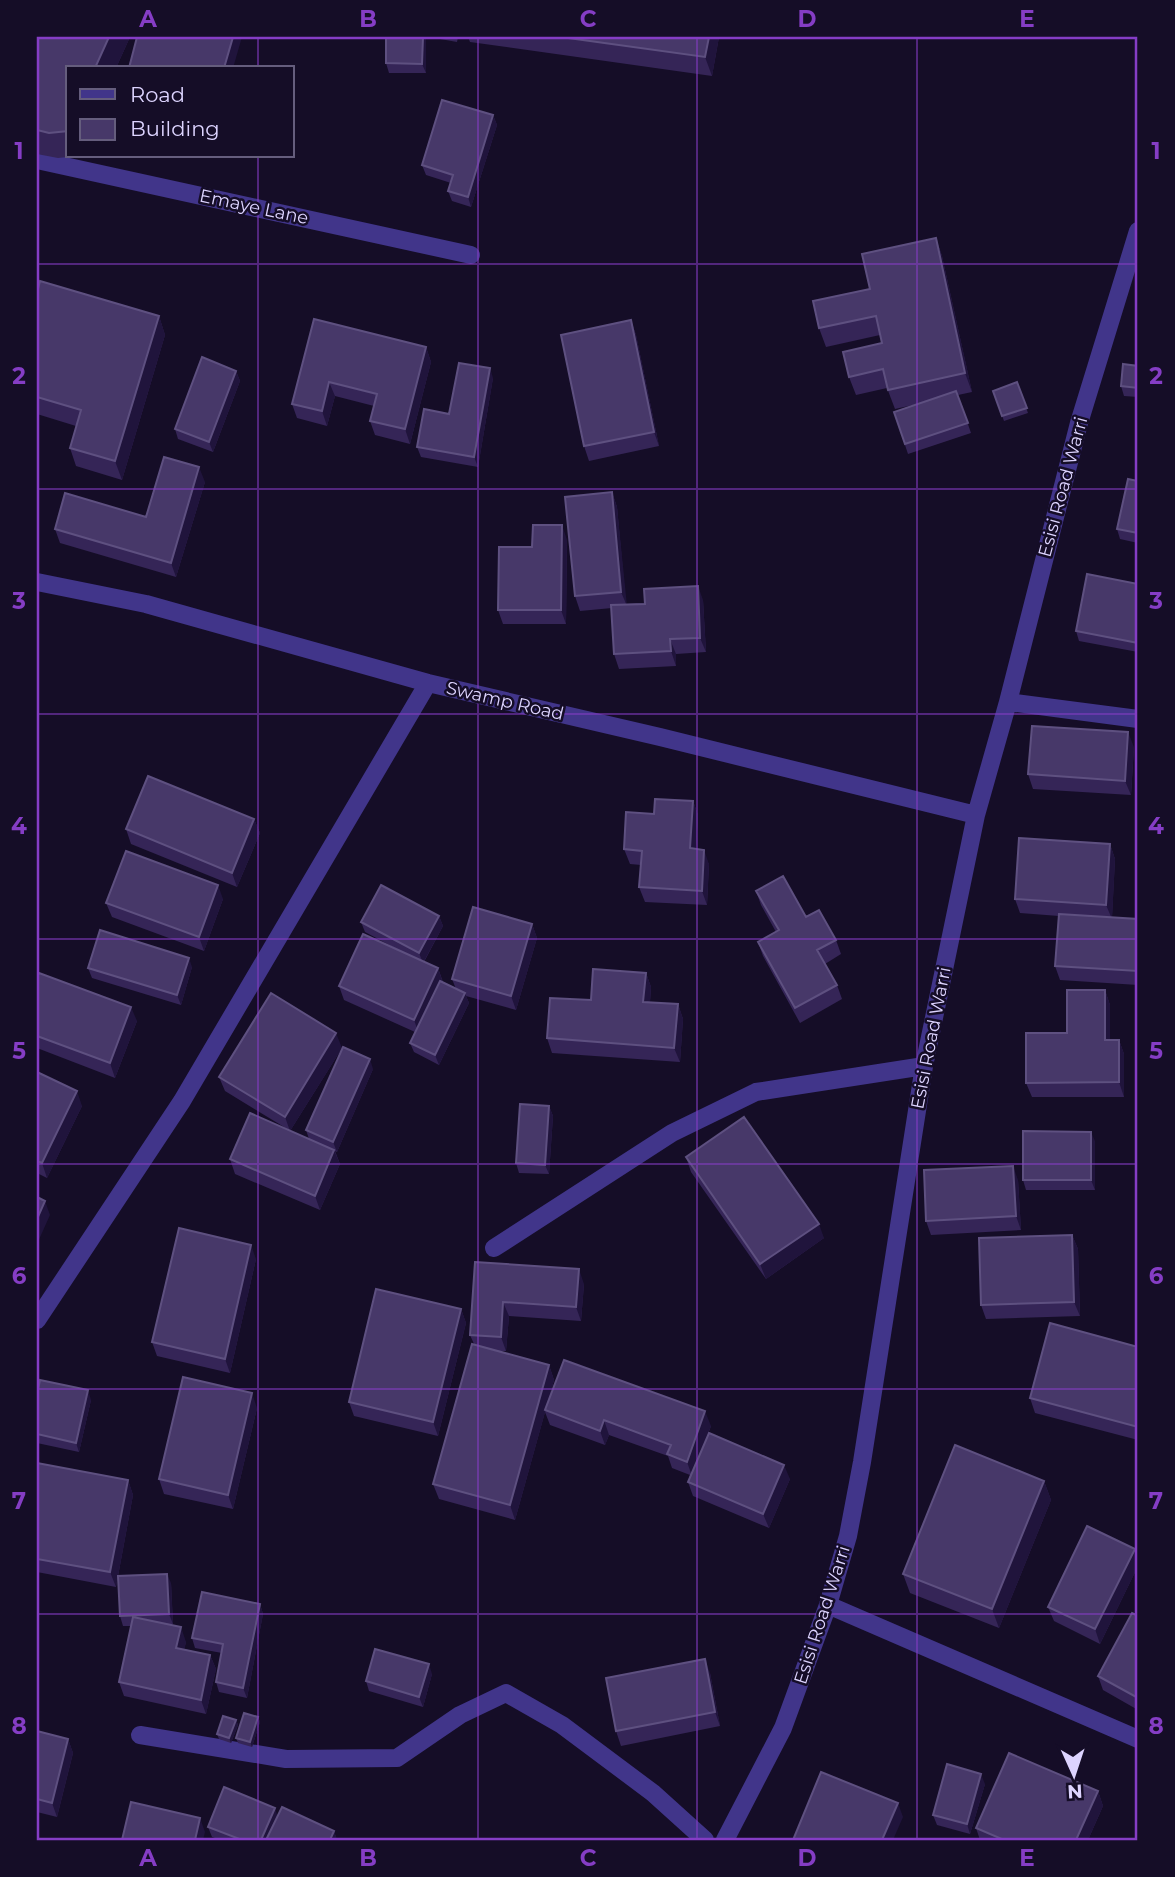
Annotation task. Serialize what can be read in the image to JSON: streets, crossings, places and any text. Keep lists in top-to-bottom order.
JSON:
{
  "streets": {
    "street": ["Emaye Lane", "Esisi Road Warri", "Swamp Road"]
  },
  "crossings": [
    ["Esisi Road Warri", "Swamp Road"]
  ],
  "legend": ["Road", "Building"],
  "north": "bottom",
  "grid": {
    "columns": [
      "A",
      "B",
      "C",
      "D",
      "E"
    ],
    "rows": [
      "1",
      "2",
      "3",
      "4",
      "5",
      "6",
      "7",
      "8"
    ]
  }
}
